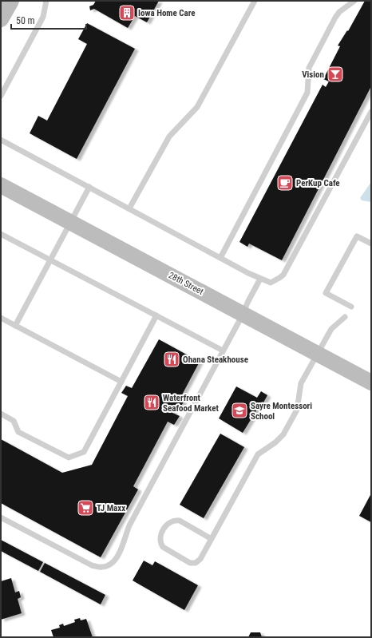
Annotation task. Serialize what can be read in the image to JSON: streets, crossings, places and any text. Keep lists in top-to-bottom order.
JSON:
{
  "streets": {
    "street": ["28th Street"]
  },
  "places": {
    "building": ["Iowa Home Care"],
    "bar": ["Vision"],
    "cafe": ["PerKup Cafe"],
    "restaurant": ["Ohana Steakhouse", "Waterfront Seafood Market"],
    "school or university": ["Sayre Montessori School"],
    "supermarket": ["TJ Maxx"]
  },
  "scale_bar": "50 m"
}
